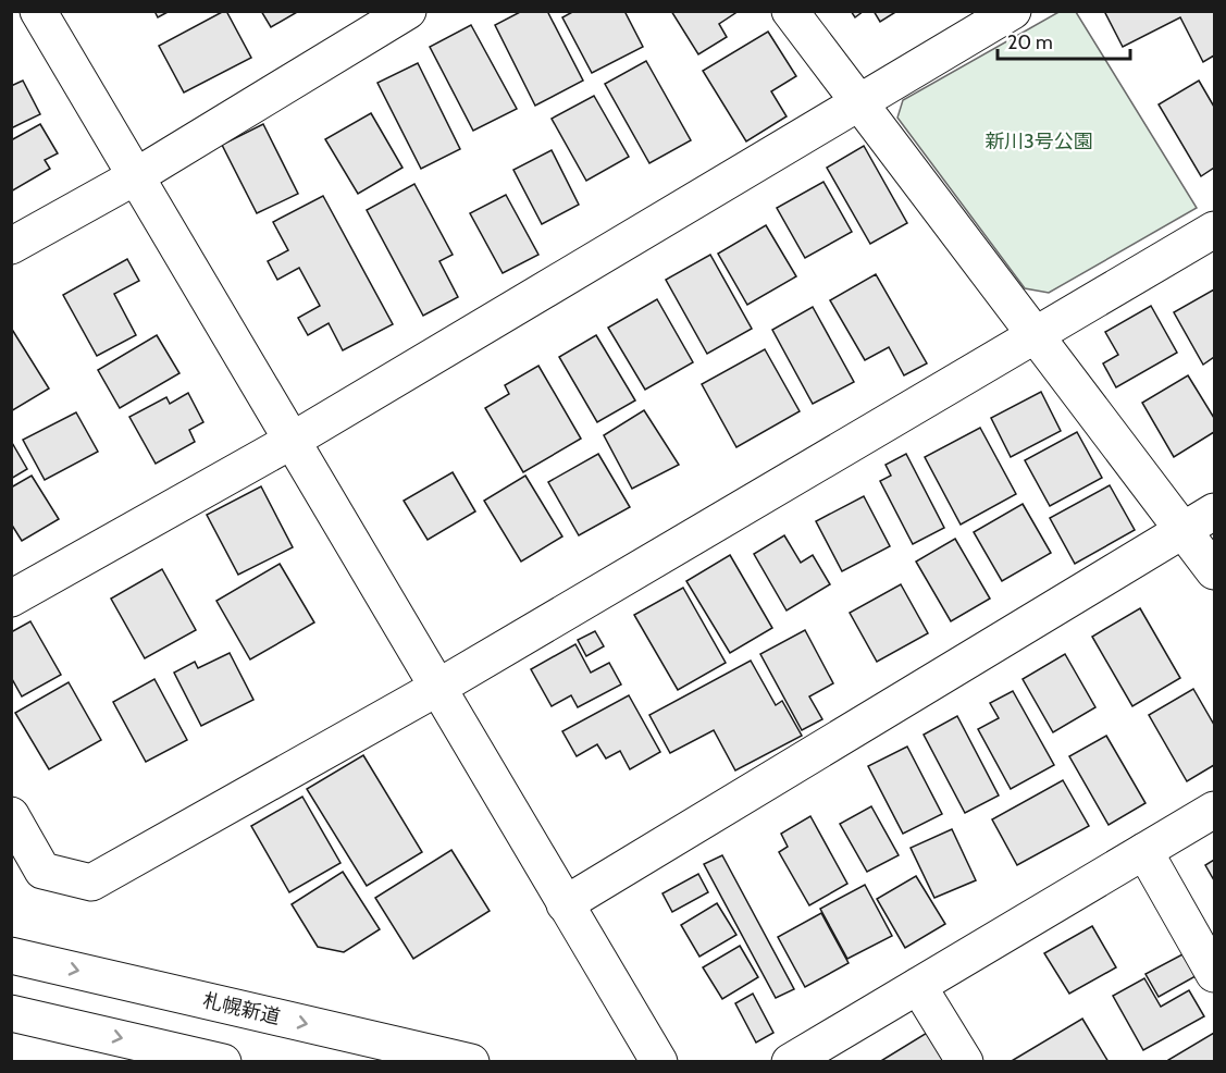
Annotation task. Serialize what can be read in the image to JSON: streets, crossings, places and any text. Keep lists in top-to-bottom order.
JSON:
{
  "streets": {
    "main road": ["札幌新道"]
  },
  "parks": ["新川3号公園"],
  "scale_bar": "20 m"
}
